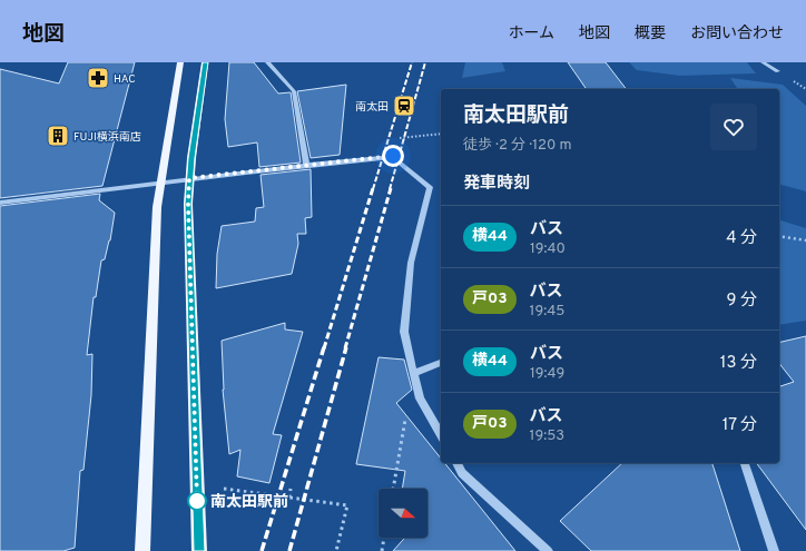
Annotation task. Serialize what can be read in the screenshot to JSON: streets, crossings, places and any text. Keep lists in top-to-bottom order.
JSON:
{
  "places": {
    "pharmacy": ["HAC"],
    "station": ["南太田"],
    "building": ["FUJI横浜南店"],
    "other": ["南太田駅前"]
  },
  "lines": ["bus line 横44"],
  "north": "right",
  "page": {
    "header": "地図",
    "nav": [
      "ホーム",
      "地図",
      "概要",
      "お問い合わせ"
    ],
    "heading": [
      ["南太田駅前", "徒歩 · 2 分 · 120 m"],
      "発車時刻"
    ],
    "list": [
      {
        "mark": "横44",
        "name": "バス",
        "note": "19:40",
        "value": "4 分"
      },
      {
        "mark": "戸03",
        "name": "バス",
        "note": "19:45",
        "value": "9 分"
      },
      {
        "mark": "横44",
        "name": "バス",
        "note": "19:49",
        "value": "13 分"
      },
      {
        "mark": "戸03",
        "name": "バス",
        "note": "19:53",
        "value": "17 分"
      }
    ]
  }
}
